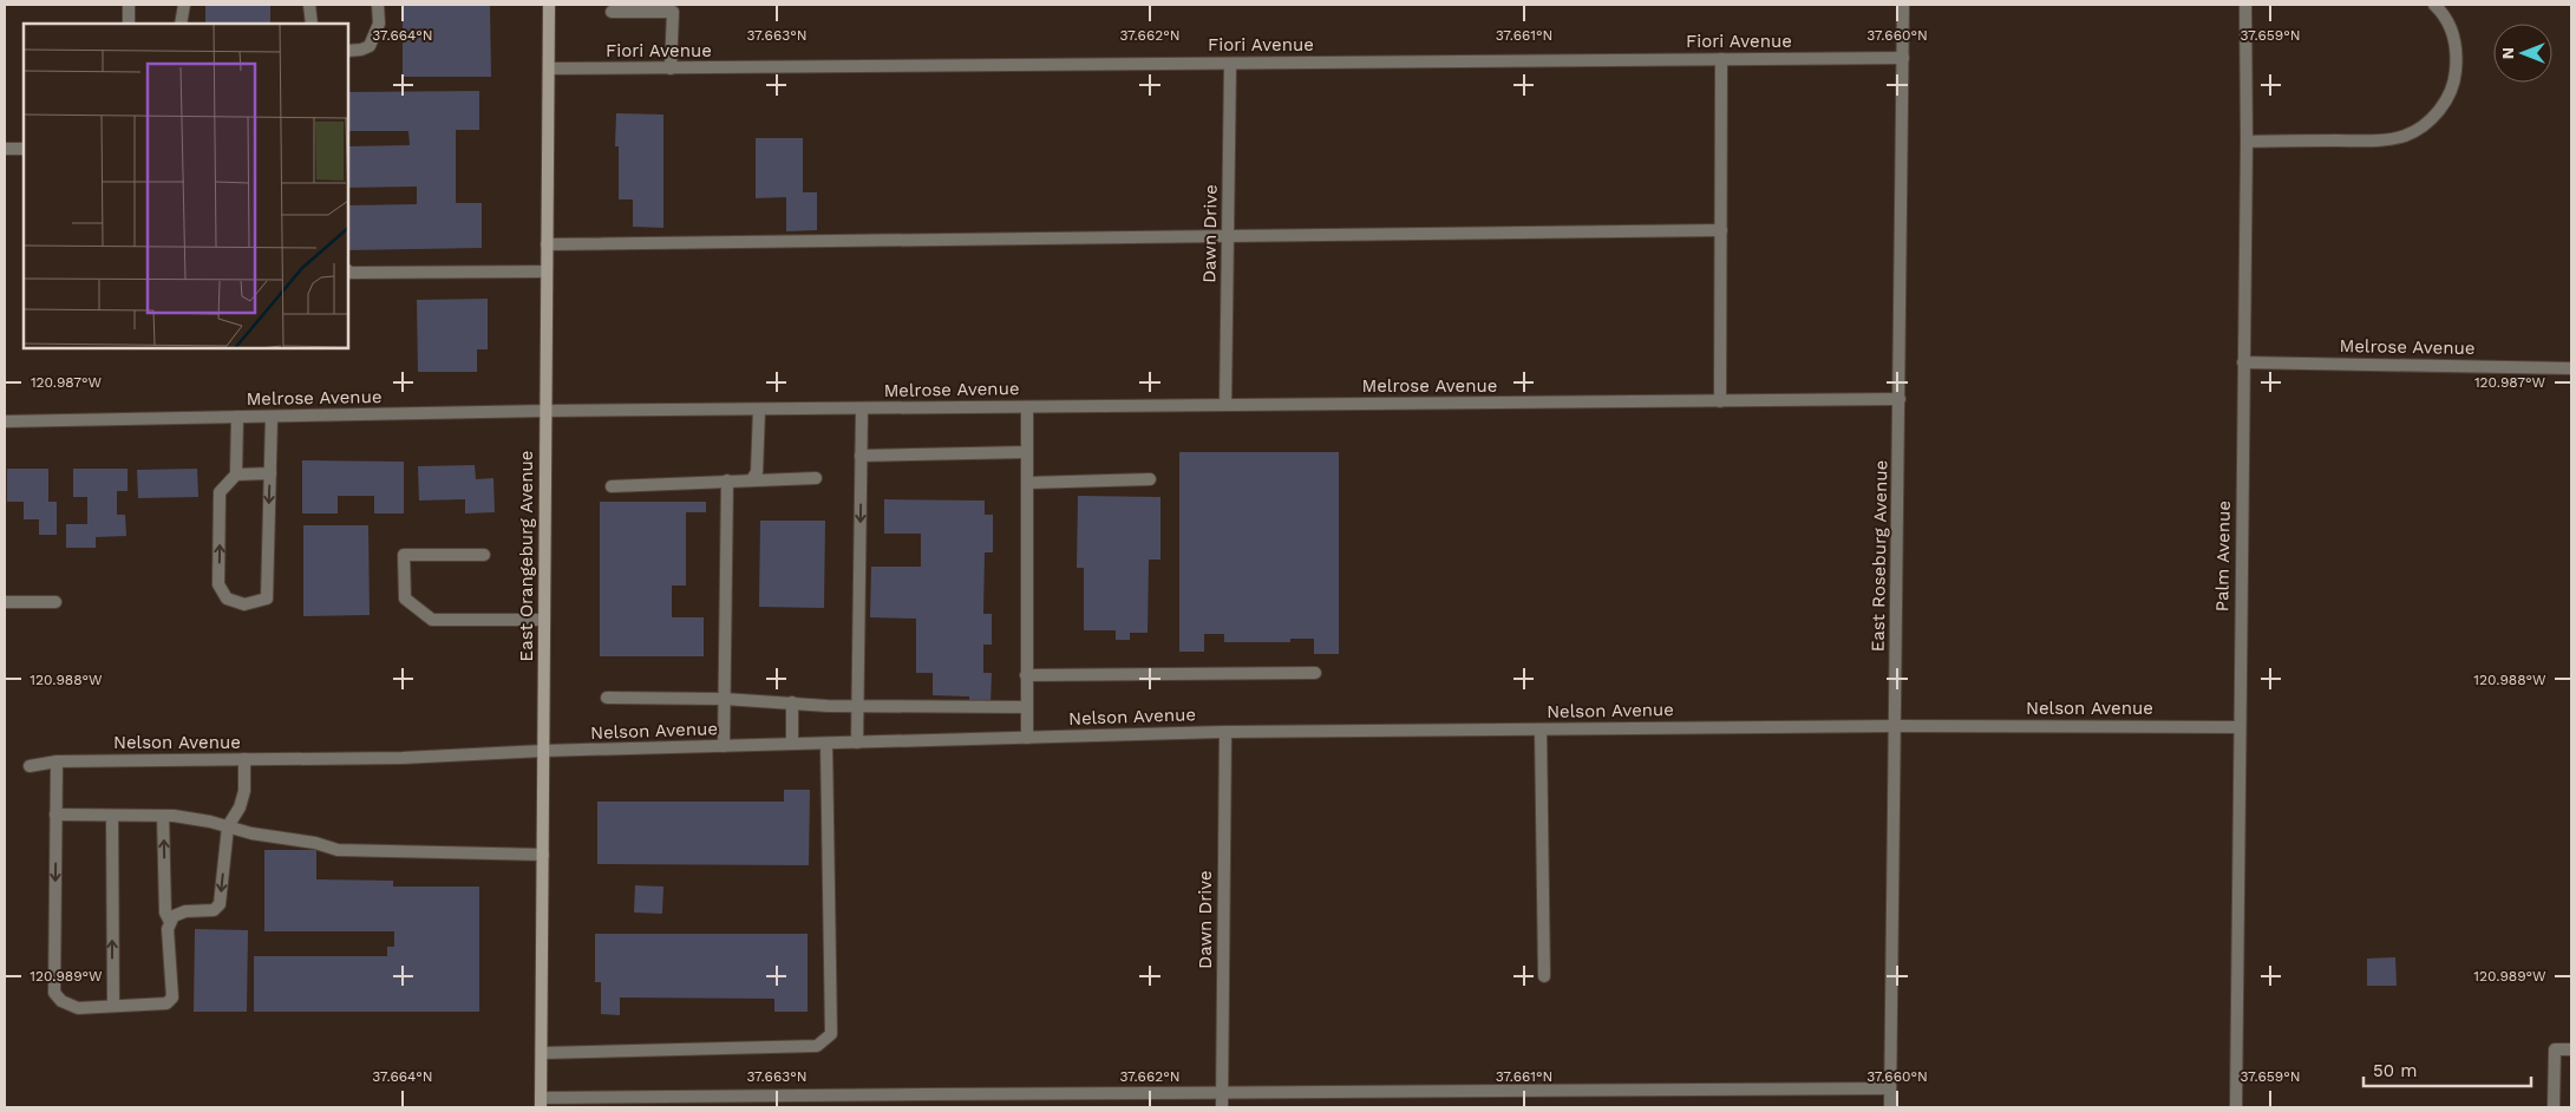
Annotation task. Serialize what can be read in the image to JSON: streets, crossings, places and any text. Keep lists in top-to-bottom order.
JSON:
{
  "streets": {
    "street": [
      "Fiori Avenue",
      "Dawn Drive",
      "Melrose Avenue",
      "East Orangeburg Avenue",
      "East Roseburg Avenue",
      "Palm Avenue",
      "Nelson Avenue"
    ]
  },
  "crossings": [
    ["Fiori Avenue", "Dawn Drive"],
    ["Fiori Avenue", "East Orangeburg Avenue"],
    ["Fiori Avenue", "East Roseburg Avenue"],
    ["Dawn Drive", "Melrose Avenue"],
    ["Dawn Drive", "Nelson Avenue"],
    ["Melrose Avenue", "East Orangeburg Avenue"],
    ["Melrose Avenue", "East Roseburg Avenue"],
    ["Melrose Avenue", "Palm Avenue"],
    ["East Orangeburg Avenue", "Nelson Avenue"],
    ["East Roseburg Avenue", "Nelson Avenue"],
    ["Palm Avenue", "Nelson Avenue"]
  ],
  "scale_bar": "50 m",
  "north": "left",
  "coordinates": [
    "37.664°N",
    "37.663°N",
    "37.662°N",
    "37.661°N",
    "37.660°N",
    "37.659°N",
    "120.987°W",
    "120.988°W",
    "120.989°W"
  ]
}
